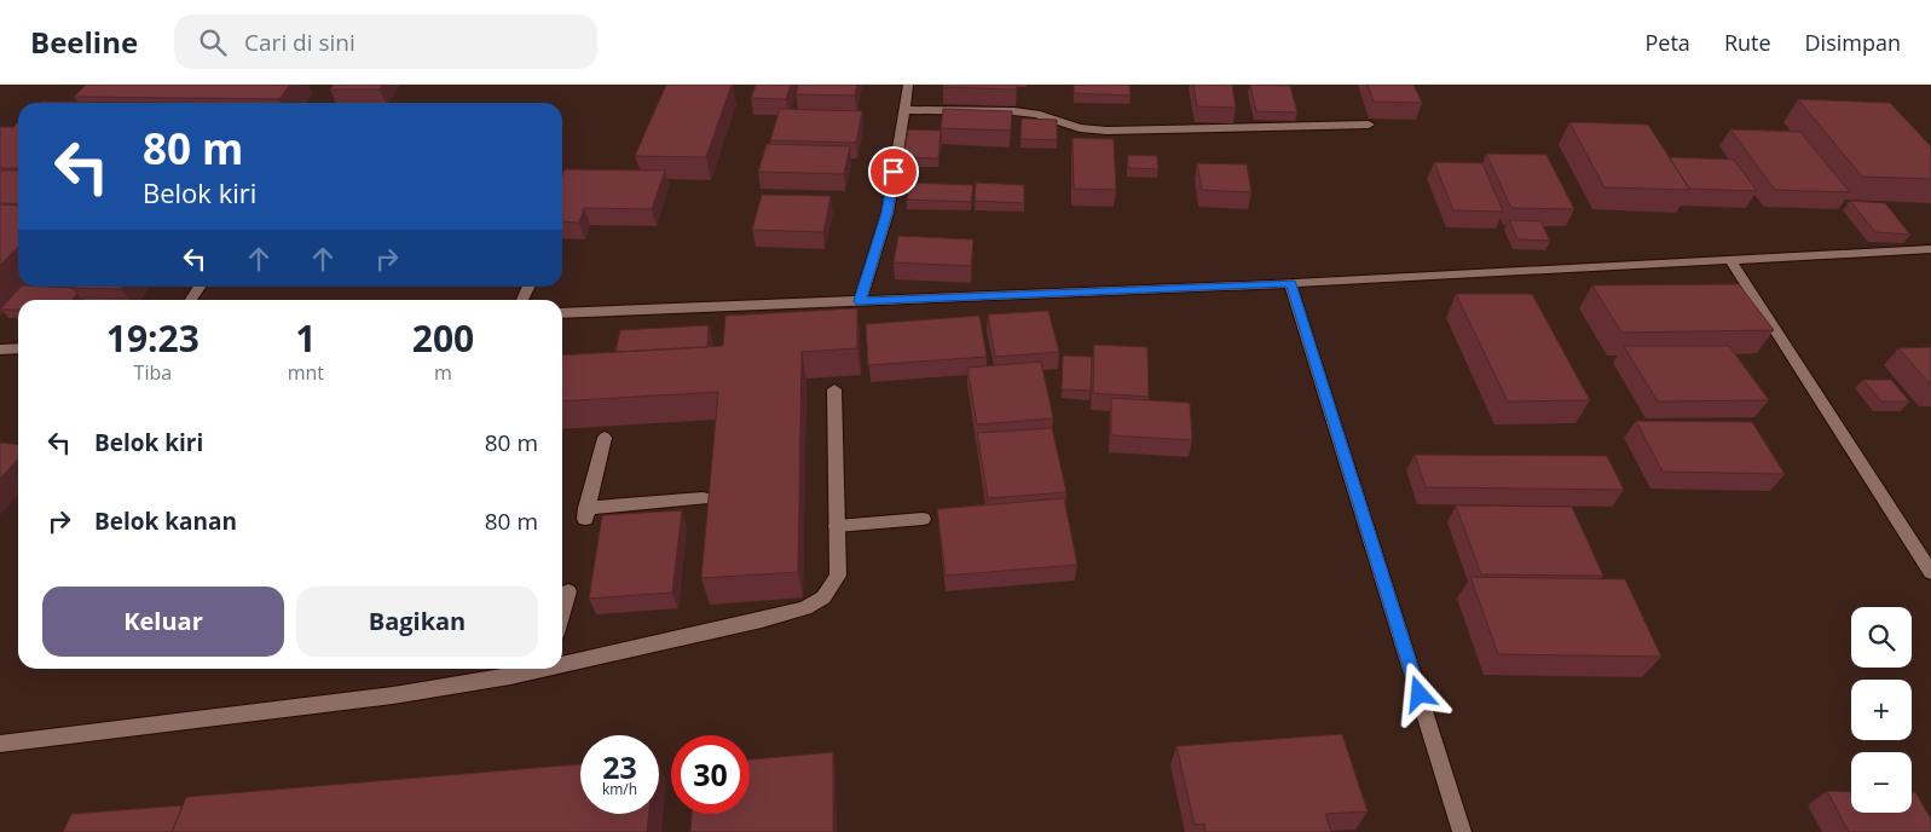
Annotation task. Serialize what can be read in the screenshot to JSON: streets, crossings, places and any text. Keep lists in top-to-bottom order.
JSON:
{
  "page": {
    "header": "Beeline",
    "search": "Cari di sini",
    "nav": ["Peta", "Rute", "Disimpan"],
    "turn": ["80 m", "Belok kiri"],
    "eta": [
      "19:23",
      "Tiba",
      "1",
      "mnt",
      "200",
      "m"
    ],
    "list": [
      {
        "name": "Belok kiri",
        "value": "80 m"
      },
      {
        "name": "Belok kanan",
        "value": "80 m"
      }
    ],
    "buttons": ["Keluar", "Bagikan"],
    "map_buttons": ["+", "−"],
    "speed": "23 km/h",
    "limit": "30"
  }
}
